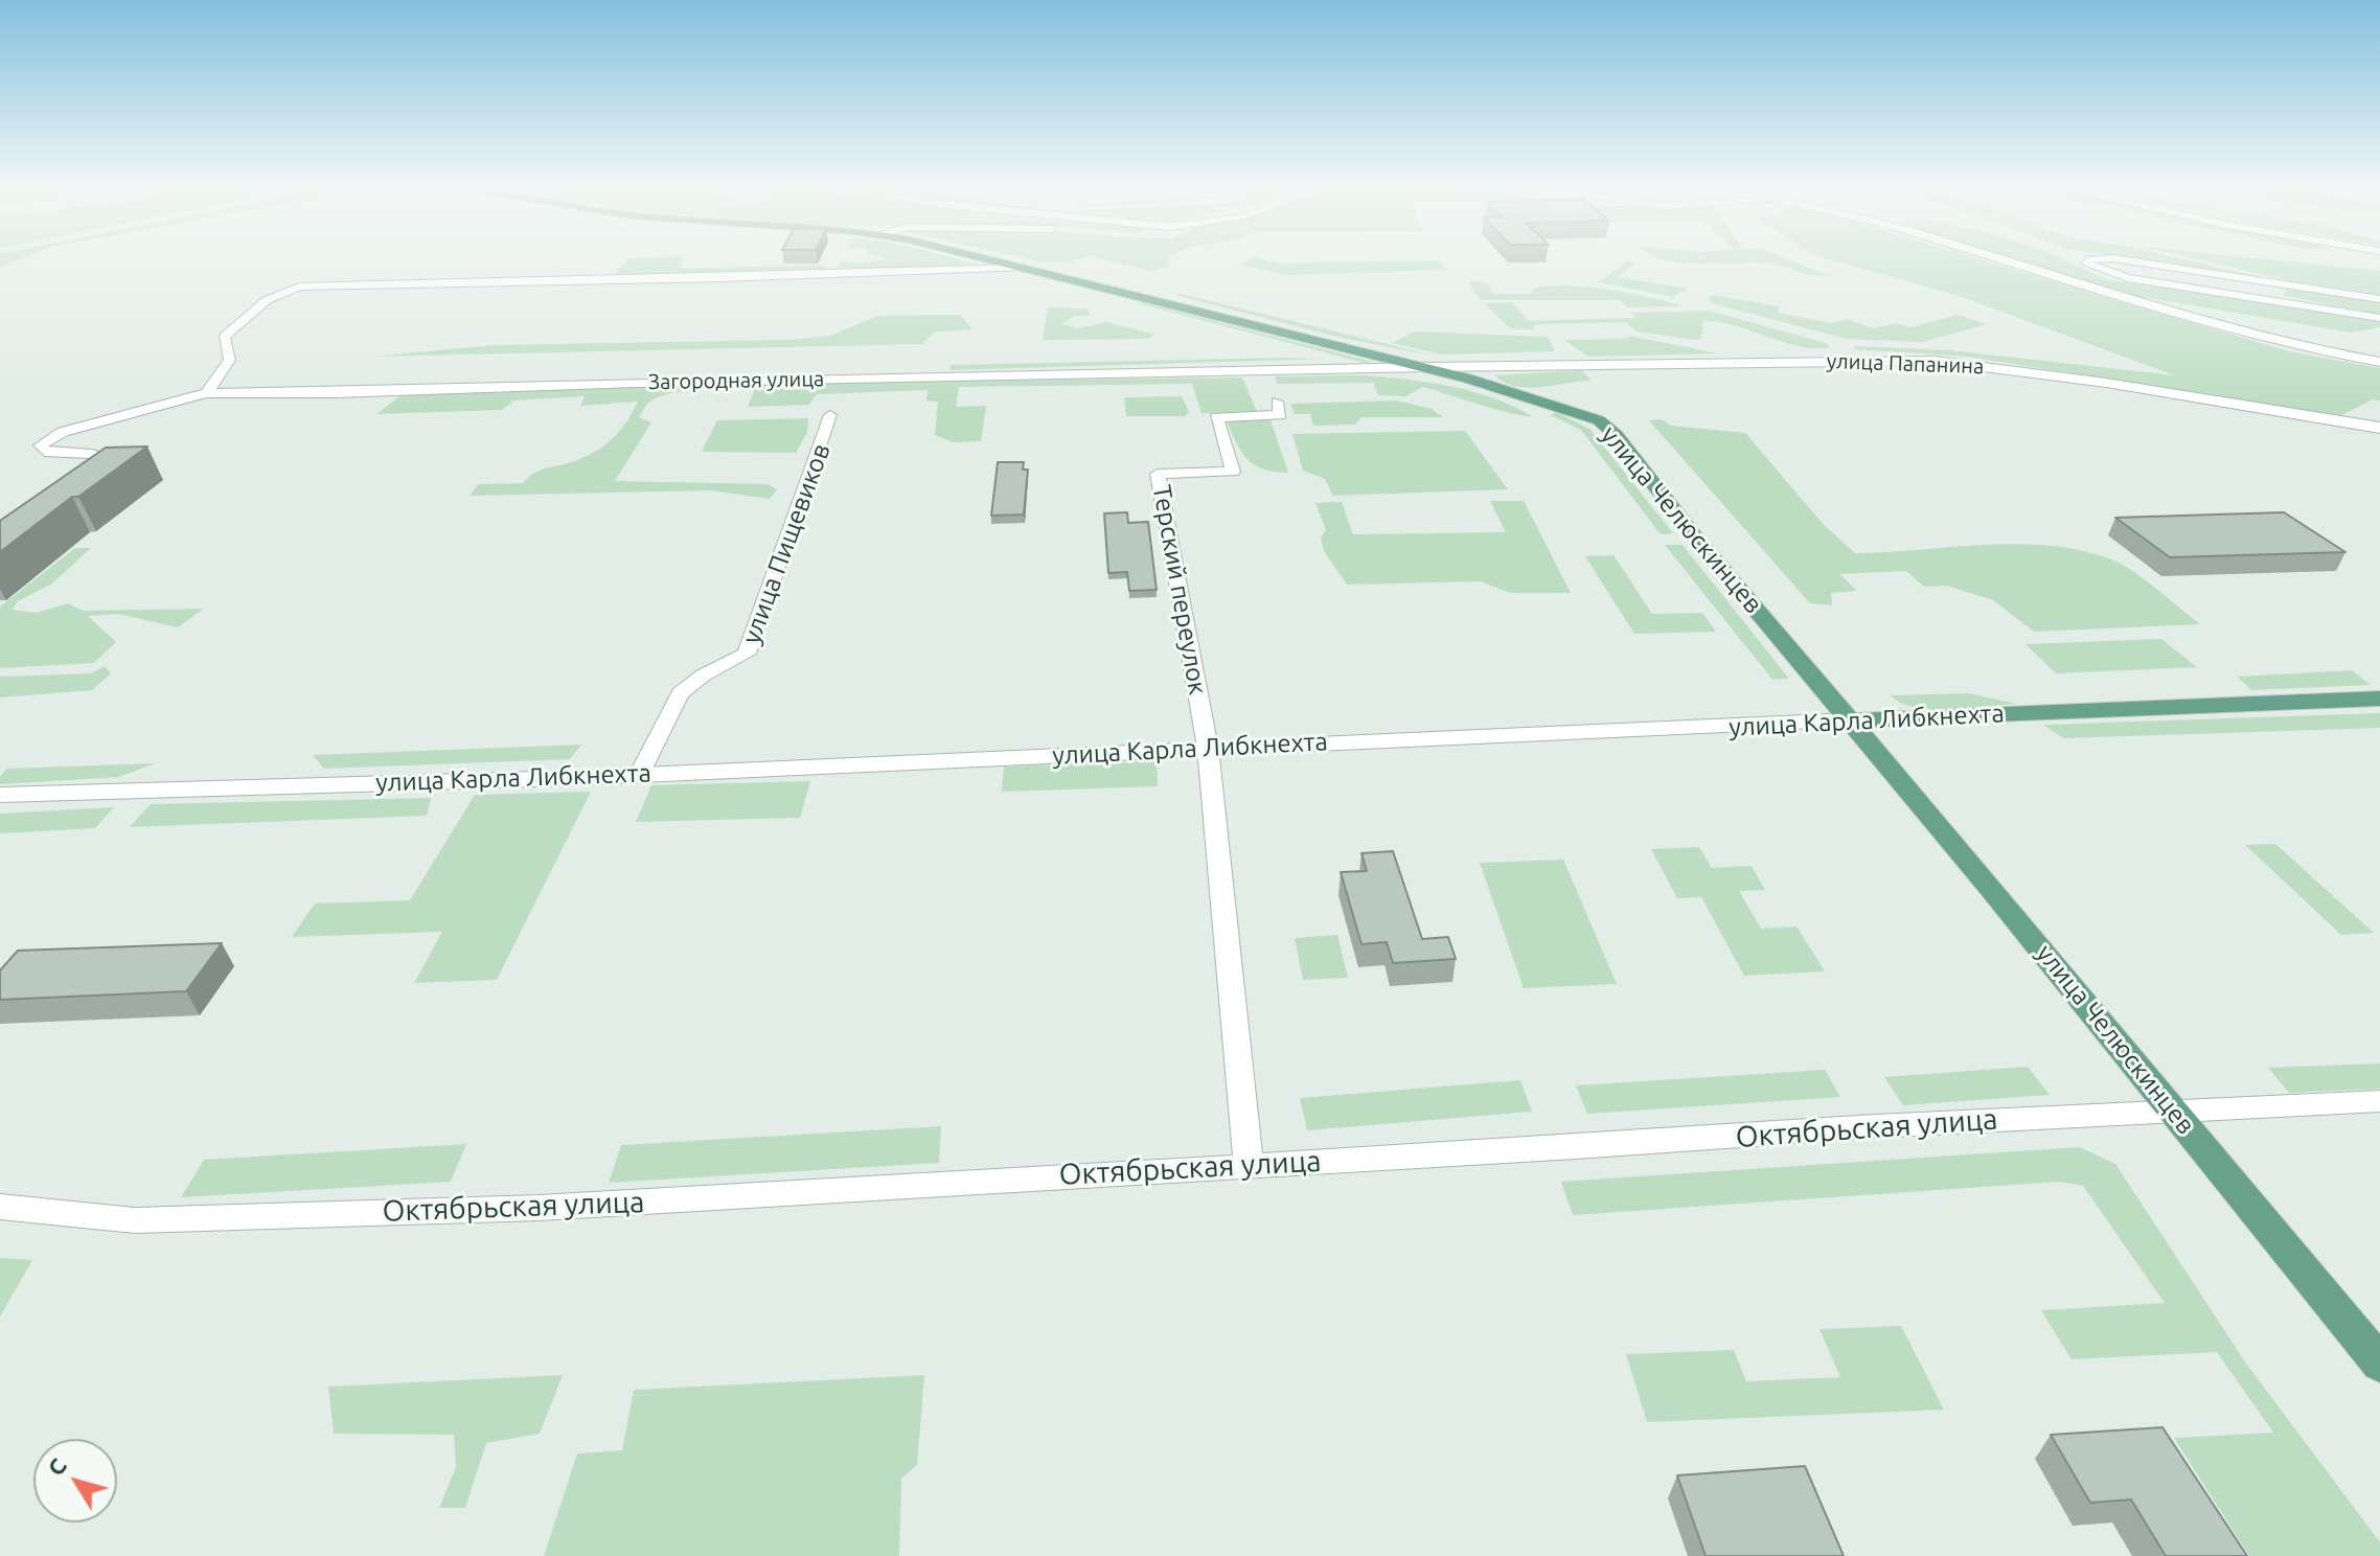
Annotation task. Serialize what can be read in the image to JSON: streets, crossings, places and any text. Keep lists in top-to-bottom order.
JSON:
{
  "streets": {
    "main road": ["улица Челюскинцев", "улица Карла Либкнехта"],
    "street": [
      "улица Папанина",
      "Загородная улица",
      "улица Пищевиков",
      "Терский переулок",
      "Октябрьская улица"
    ]
  },
  "crossings": [
    ["улица Папанина", "улица Челюскинцев"],
    ["Загородная улица", "улица Челюскинцев"],
    ["улица Челюскинцев", "улица Карла Либкнехта"],
    ["улица Челюскинцев", "Октябрьская улица"],
    ["улица Пищевиков", "улица Карла Либкнехта"],
    ["Терский переулок", "улица Карла Либкнехта"],
    ["Терский переулок", "Октябрьская улица"]
  ],
  "north": "top left"
}
